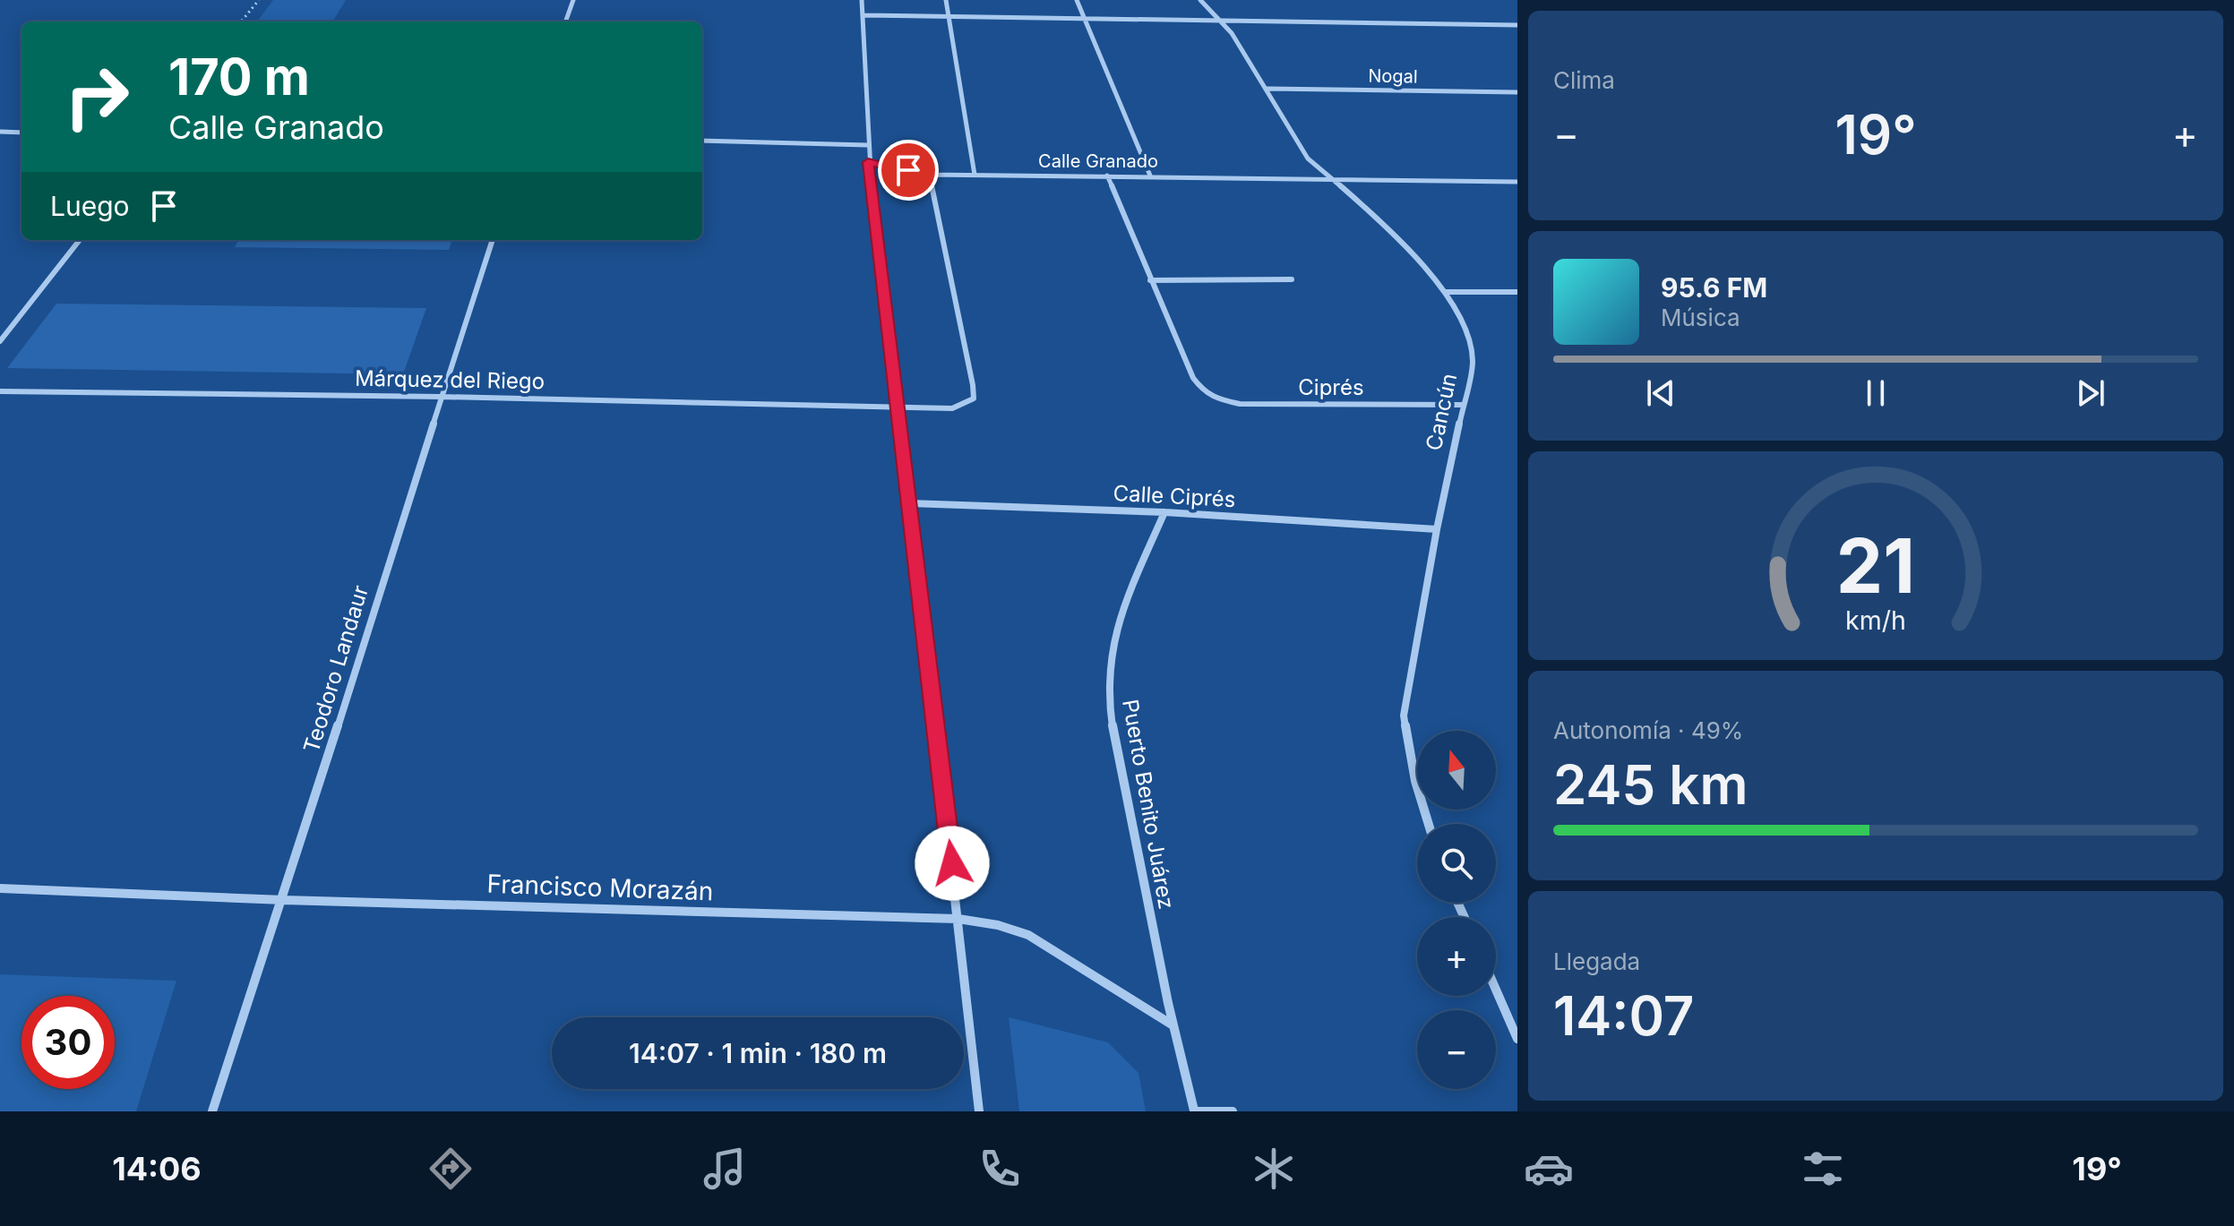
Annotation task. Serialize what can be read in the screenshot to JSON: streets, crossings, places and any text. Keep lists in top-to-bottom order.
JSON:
{
  "streets": {
    "street": [
      "Nogal",
      "Calle Granado",
      "Márquez del Riego",
      "Ciprés",
      "Cancún",
      "Calle Ciprés",
      "Teodoro Landaur",
      "Puerto Benito Juárez",
      "Francisco Morazán"
    ]
  },
  "crossings": [
    ["Nogal", "Cancún"],
    ["Calle Granado", "Márquez del Riego"],
    ["Calle Granado", "Cancún"],
    ["Márquez del Riego", "Teodoro Landaur"],
    ["Ciprés", "Cancún"],
    ["Cancún", "Calle Ciprés"],
    ["Calle Ciprés", "Puerto Benito Juárez"],
    ["Teodoro Landaur", "Francisco Morazán"],
    ["Puerto Benito Juárez", "Francisco Morazán"]
  ],
  "north": "top",
  "page": {
    "tile": [
      "Clima",
      ["Autonomía · 49%", "245 km"],
      ["Llegada", "14:07"]
    ],
    "turn": ["170 m", "Calle Granado"],
    "heat": ["−", "19°", "+"],
    "then": "Luego",
    "song": ["95.6 FM", "Música"],
    "map_buttons": ["+", "−"],
    "limit": "30",
    "trip": "14:07 · 1 min · 180 m",
    "tabs": ["14:06", "19°"],
    "gauge": ["21", "km/h"]
  }
}
